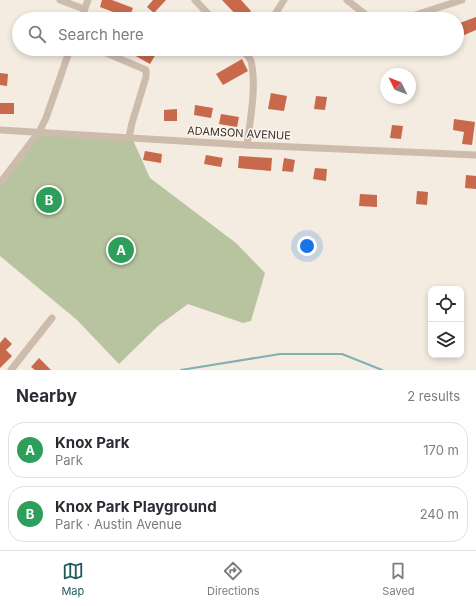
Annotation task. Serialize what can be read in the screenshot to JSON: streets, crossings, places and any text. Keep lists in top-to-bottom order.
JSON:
{
  "streets": {
    "street": ["ADAMSON AVENUE"]
  },
  "north": "top left",
  "page": {
    "search": "Search here",
    "pins": ["B", "A"],
    "heading": ["Nearby", "2 results"],
    "list": [
      {
        "mark": "A",
        "name": "Knox Park",
        "note": "Park",
        "value": "170 m"
      },
      {
        "mark": "B",
        "name": "Knox Park Playground",
        "note": "Park · Austin Avenue",
        "value": "240 m"
      }
    ],
    "nav": ["Map", "Directions", "Saved"]
  }
}
